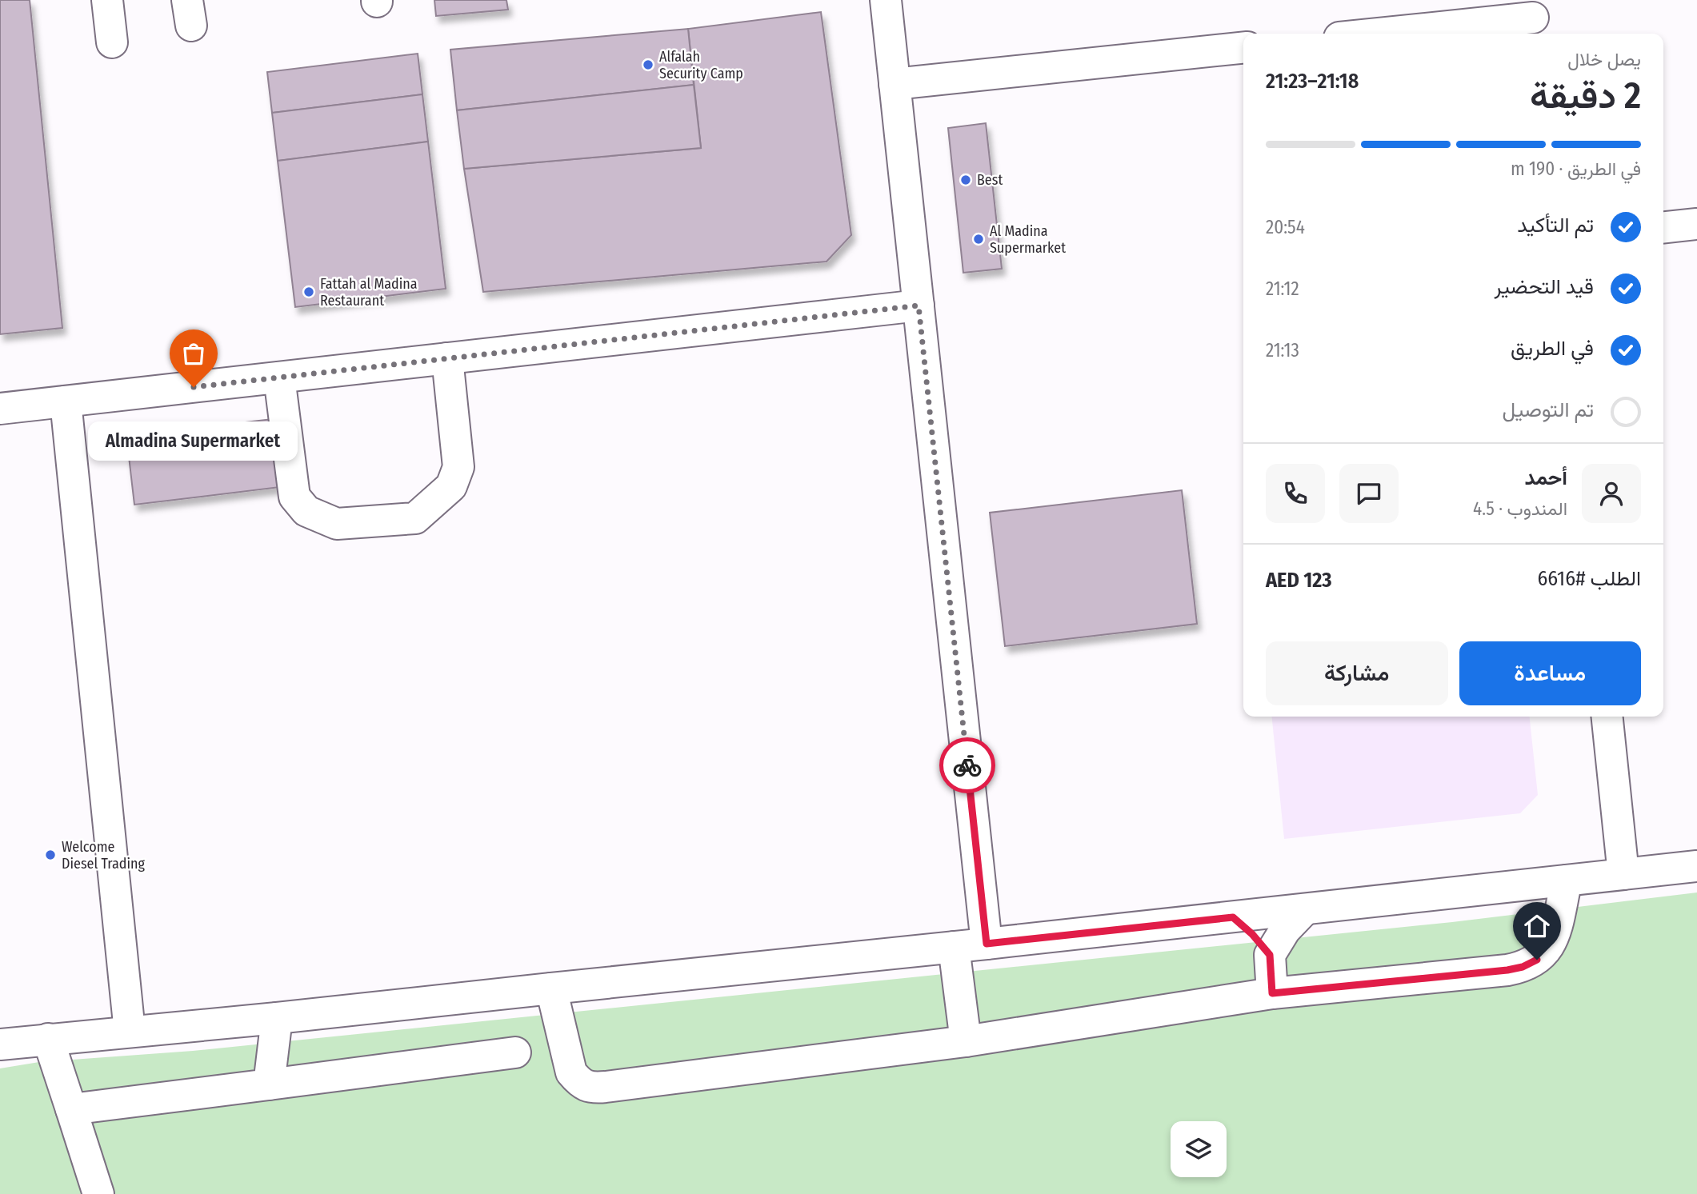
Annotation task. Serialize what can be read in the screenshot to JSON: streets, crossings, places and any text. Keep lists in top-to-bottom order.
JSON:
{
  "places": [
    "Alfalah Security Camp",
    "Best",
    "Al Madina Supermarket",
    "Fattah al Madina Restaurant",
    "Almadina Supermarket",
    "Welcome Diesel Trading"
  ],
  "page": {
    "heading": ["2 دقيقة", "يصل خلال", "21:18–21:23"],
    "panel": [
      "أحمد",
      "المندوب · 4.5",
      "الطلب #6616",
      "AED 123"
    ],
    "bar": "في الطريق · 190 m",
    "list": [
      ["تم التأكيد", "20:54"],
      ["قيد التحضير", "21:12"],
      ["في الطريق", "21:13"],
      "تم التوصيل"
    ],
    "bubble": "Almadina Supermarket",
    "buttons": ["مساعدة", "مشاركة"]
  }
}
